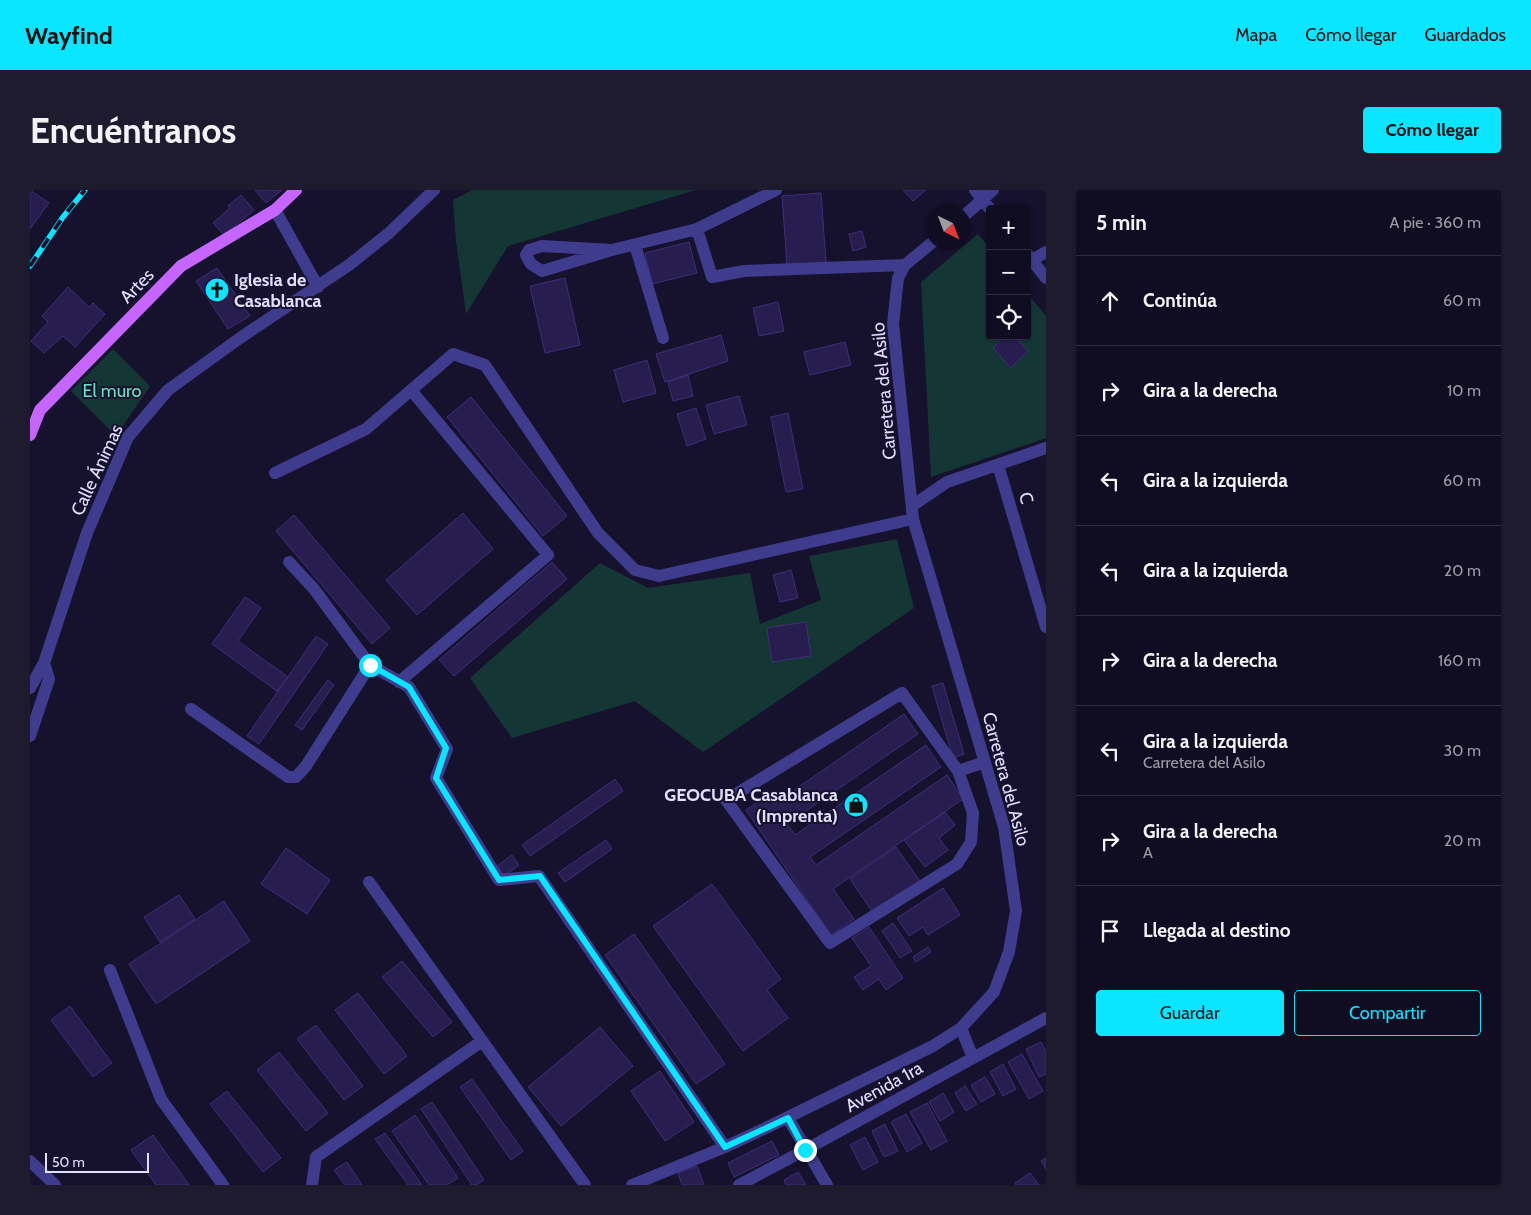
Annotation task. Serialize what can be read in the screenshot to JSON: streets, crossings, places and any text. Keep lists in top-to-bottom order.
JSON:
{
  "streets": {
    "main road": ["Artes"],
    "street": [
      "Carretera del Asilo",
      "Calle Ánimas",
      "C",
      "Avenida 1ra"
    ]
  },
  "parks": ["El muro"],
  "places": {
    "church": ["Iglesia de Casablanca"],
    "shop": ["GEOCUBA Casablanca (Imprenta)"]
  },
  "scale_bar": "50 m",
  "north": "bottom right",
  "page": {
    "header": "Wayfind",
    "nav": ["Mapa", "Cómo llegar", "Guardados"],
    "buttons": [
      "Cómo llegar",
      ["Guardar", "Compartir"]
    ],
    "title": "Encuéntranos",
    "heading": ["5 min", "A pie · 360 m"],
    "map_buttons": ["+", "−"],
    "list": [
      ["Continúa", "60 m"],
      ["Gira a la derecha", "10 m"],
      ["Gira a la izquierda", "60 m"],
      ["Gira a la izquierda", "20 m"],
      ["Gira a la derecha", "160 m"],
      ["Gira a la izquierda", "Carretera del Asilo", "30 m"],
      ["Gira a la derecha", "A", "20 m"],
      "Llegada al destino"
    ],
    "scale": "50 m"
  }
}
